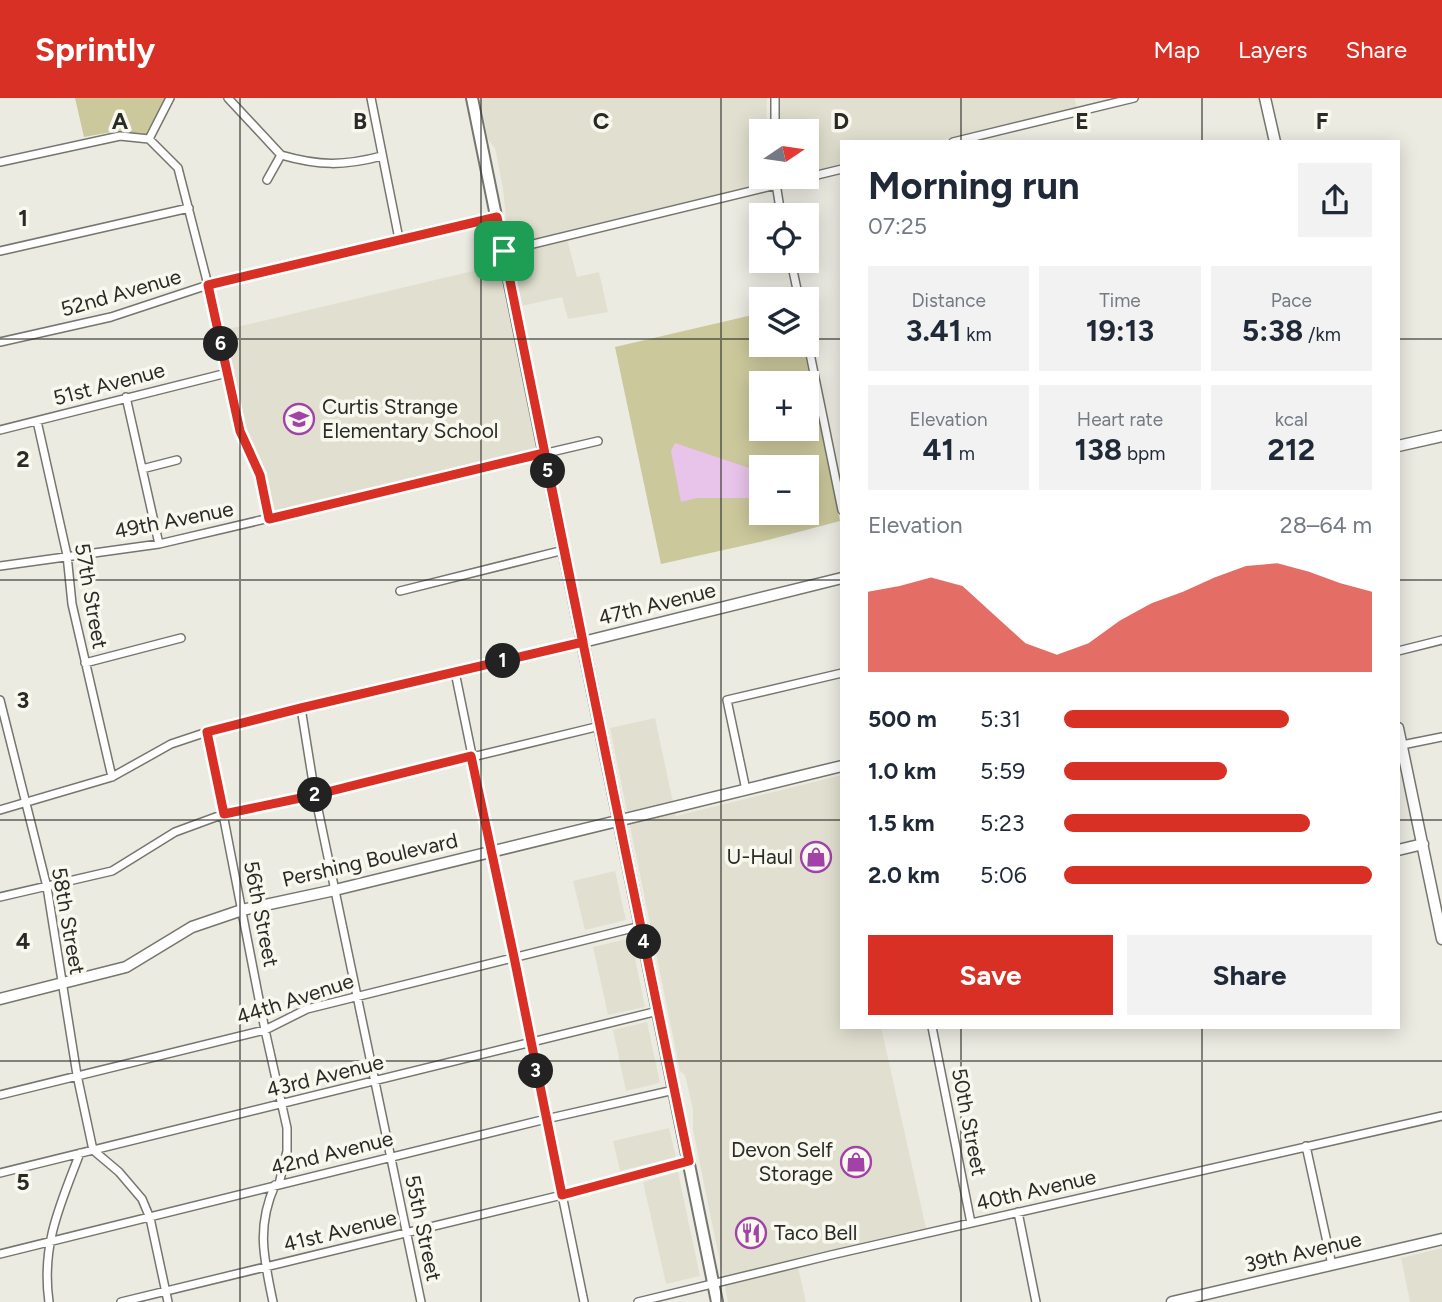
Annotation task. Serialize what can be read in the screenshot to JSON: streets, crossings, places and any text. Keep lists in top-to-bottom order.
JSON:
{
  "streets": {
    "street": [
      "52nd Avenue",
      "51st Avenue",
      "49th Avenue",
      "57th Street",
      "47th Avenue",
      "Pershing Boulevard",
      "56th Street",
      "58th Street",
      "44th Avenue",
      "43rd Avenue",
      "50th Street",
      "42nd Avenue",
      "40th Avenue",
      "55th Street",
      "41st Avenue",
      "39th Avenue"
    ]
  },
  "crossings": [
    ["51st Avenue", "57th Street"],
    ["49th Avenue", "57th Street"],
    ["57th Street", "47th Avenue"],
    ["47th Avenue", "56th Street"],
    ["47th Avenue", "58th Street"],
    ["47th Avenue", "55th Street"],
    ["Pershing Boulevard", "56th Street"],
    ["Pershing Boulevard", "58th Street"],
    ["Pershing Boulevard", "55th Street"],
    ["56th Street", "44th Avenue"],
    ["56th Street", "43rd Avenue"],
    ["56th Street", "42nd Avenue"],
    ["56th Street", "41st Avenue"],
    ["58th Street", "44th Avenue"],
    ["58th Street", "43rd Avenue"],
    ["44th Avenue", "55th Street"],
    ["43rd Avenue", "55th Street"],
    ["50th Street", "40th Avenue"],
    ["42nd Avenue", "55th Street"],
    ["55th Street", "41st Avenue"]
  ],
  "places": {
    "school or university": ["Curtis Strange Elementary School"],
    "shop": ["U-Haul", "Devon Self Storage"],
    "restaurant": ["Taco Bell"]
  },
  "north": "right",
  "page": {
    "header": "Sprintly",
    "nav": ["Map", "Layers", "Share"],
    "map_buttons": ["+", "−"],
    "heading": ["Morning run", "07:25"],
    "stats": [
      ["Distance", "3.41 km"],
      ["Time", "19:13"],
      ["Pace", "5:38 /km"],
      ["Elevation", "41 m"],
      ["Heart rate", "138 bpm"],
      ["kcal", "212"]
    ],
    "pins": [
      "6",
      "5",
      "1",
      "2",
      "4",
      "3"
    ],
    "chart": ["Elevation", "28–64 m"],
    "list": [
      {
        "name": "500 m",
        "note": "5:31"
      },
      {
        "name": "1.0 km",
        "note": "5:59"
      },
      {
        "name": "1.5 km",
        "note": "5:23"
      },
      {
        "name": "2.0 km",
        "note": "5:06"
      }
    ],
    "buttons": ["Save", "Share"]
  },
  "grid": {
    "columns": [
      "A",
      "B",
      "C",
      "D",
      "E",
      "F"
    ],
    "rows": [
      "1",
      "2",
      "3",
      "4",
      "5"
    ]
  }
}
